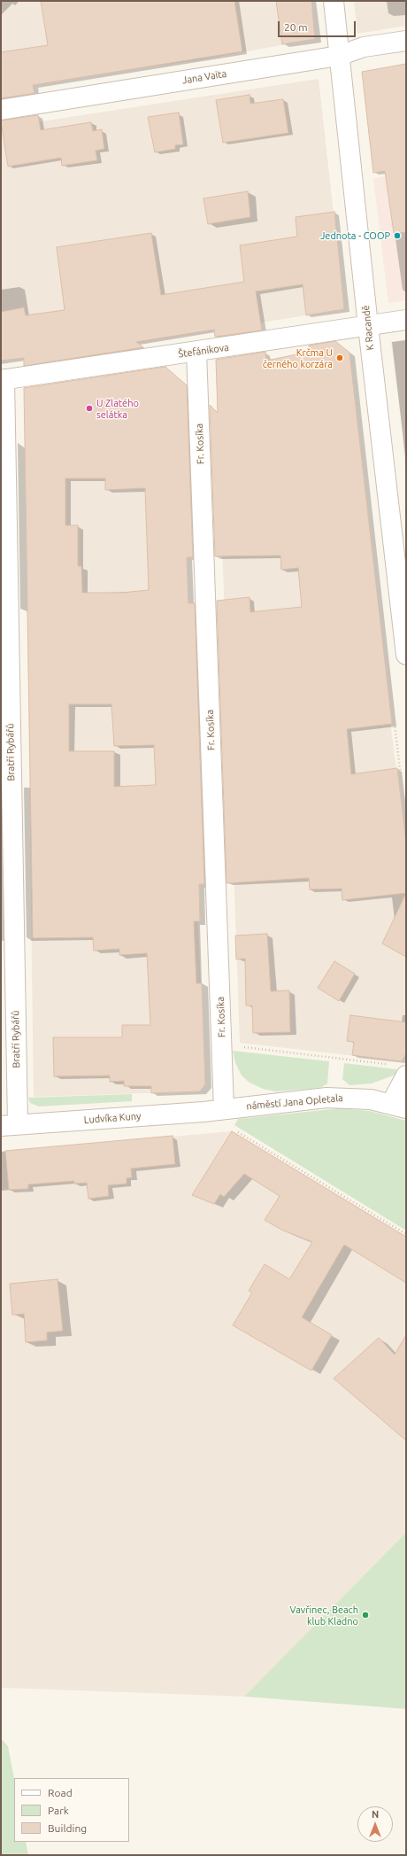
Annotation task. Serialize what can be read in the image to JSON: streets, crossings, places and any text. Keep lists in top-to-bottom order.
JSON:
{
  "streets": {
    "street": [
      "Jana Vaita",
      "K Racandě",
      "Štefánikova",
      "Fr. Kosíka",
      "Bratří Rybářů",
      "náměstí Jana Opletala",
      "Ludvíka Kuny"
    ]
  },
  "crossings": [
    ["Jana Vaita", "K Racandě"],
    ["K Racandě", "Štefánikova"],
    ["Štefánikova", "Fr. Kosíka"],
    ["Štefánikova", "Bratří Rybářů"],
    ["Fr. Kosíka", "náměstí Jana Opletala"],
    ["Fr. Kosíka", "Ludvíka Kuny"],
    ["Bratří Rybářů", "Ludvíka Kuny"],
    ["náměstí Jana Opletala", "Ludvíka Kuny"]
  ],
  "places": [
    "Jednota - COOP",
    "Krčma U černého korzára",
    "U Zlatého selátka",
    "Vavřinec, Beach klub Kladno"
  ],
  "legend": ["Road", "Park", "Building"],
  "scale_bar": "20 m",
  "north": "top"
}
